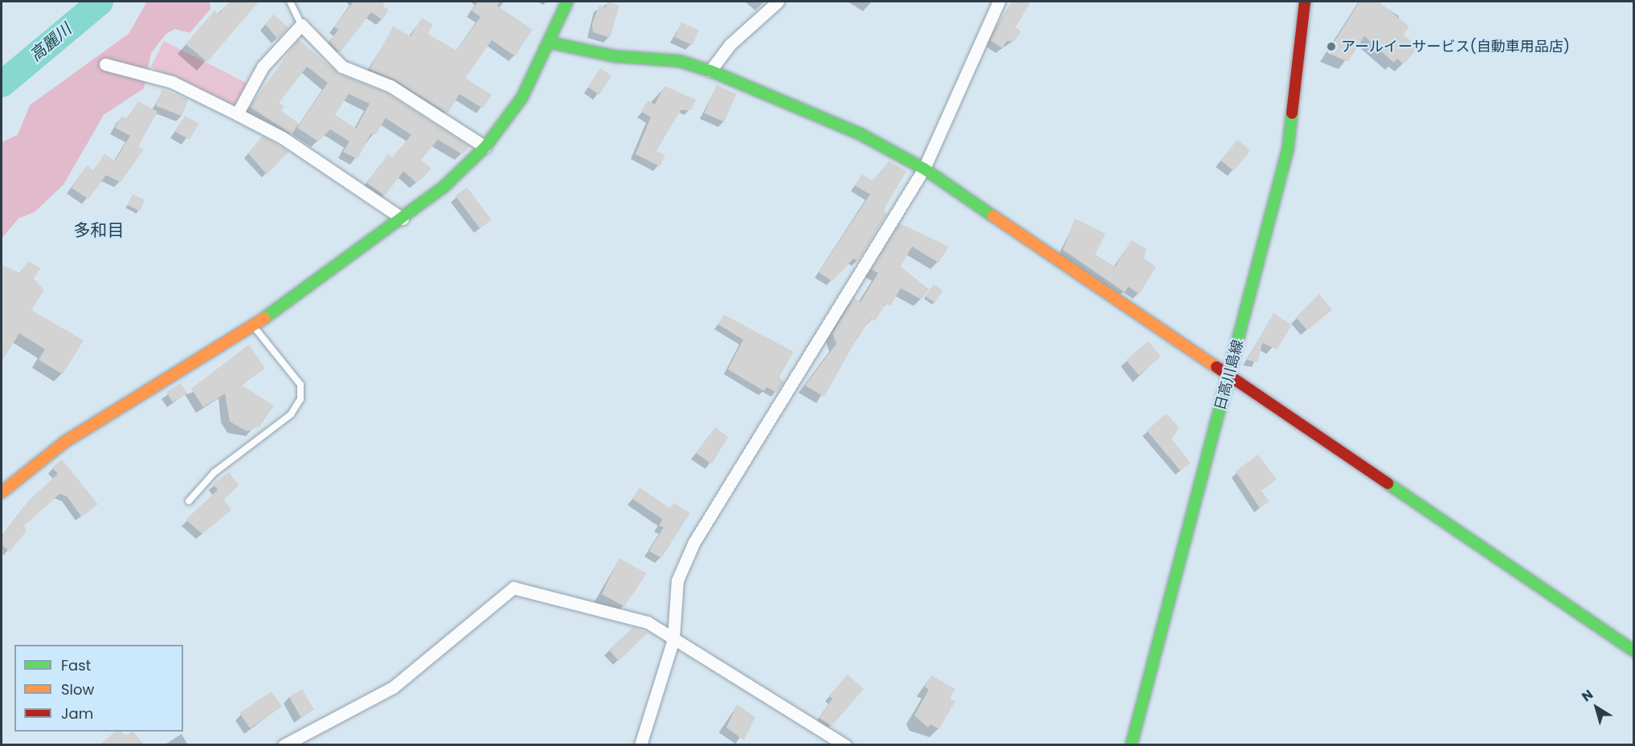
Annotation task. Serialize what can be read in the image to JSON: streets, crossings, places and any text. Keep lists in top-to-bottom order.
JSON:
{
  "streets": {
    "street": ["日高川島線"]
  },
  "districts": ["多和目"],
  "water": ["高麗川"],
  "places": ["アールイーサービス(自動車用品店)"],
  "legend": ["Fast", "Slow", "Jam"],
  "north": "top left"
}
